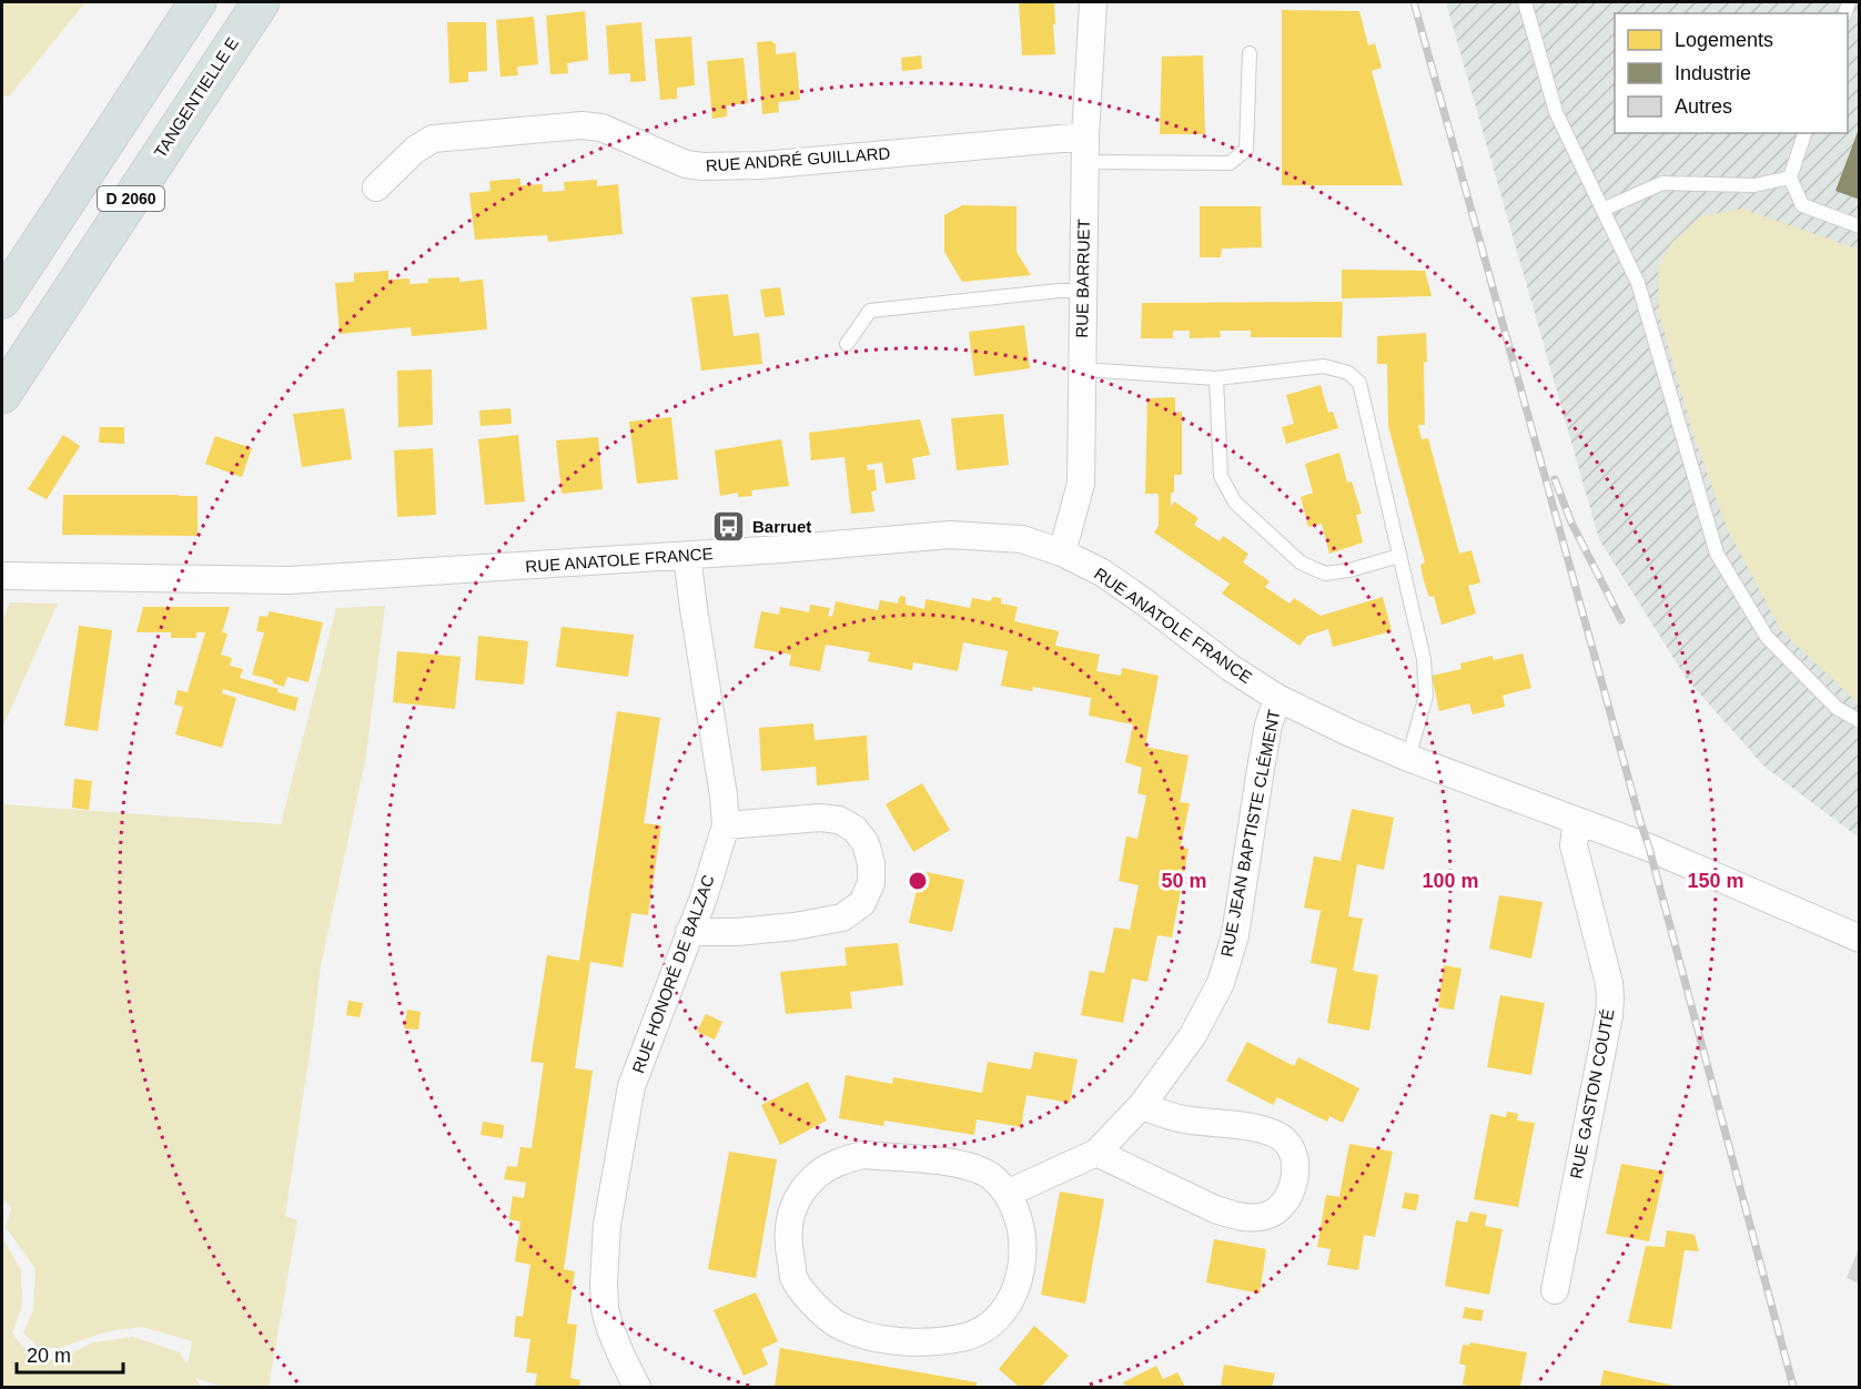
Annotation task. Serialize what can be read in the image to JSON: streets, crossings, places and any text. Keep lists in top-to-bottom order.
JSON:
{
  "streets": {
    "main road": ["TANGENTIELLE E", "D 2060"],
    "street": [
      "RUE ANDRÉ GUILLARD",
      "RUE BARRUET",
      "RUE ANATOLE FRANCE",
      "RUE JEAN BAPTISTE CLÉMENT",
      "RUE HONORÉ DE BALZAC",
      "RUE GASTON COUTÉ"
    ]
  },
  "crossings": [
    ["RUE ANDRÉ GUILLARD", "RUE BARRUET"],
    ["RUE BARRUET", "RUE ANATOLE FRANCE"],
    ["RUE ANATOLE FRANCE", "RUE JEAN BAPTISTE CLÉMENT"],
    ["RUE ANATOLE FRANCE", "RUE HONORÉ DE BALZAC"],
    ["RUE ANATOLE FRANCE", "RUE GASTON COUTÉ"]
  ],
  "places": {
    "bus stop": ["Barruet"]
  },
  "legend": ["Logements", "Industrie", "Autres"],
  "scale_bar": "20 m",
  "rings": ["50 m", "100 m", "150 m"]
}
